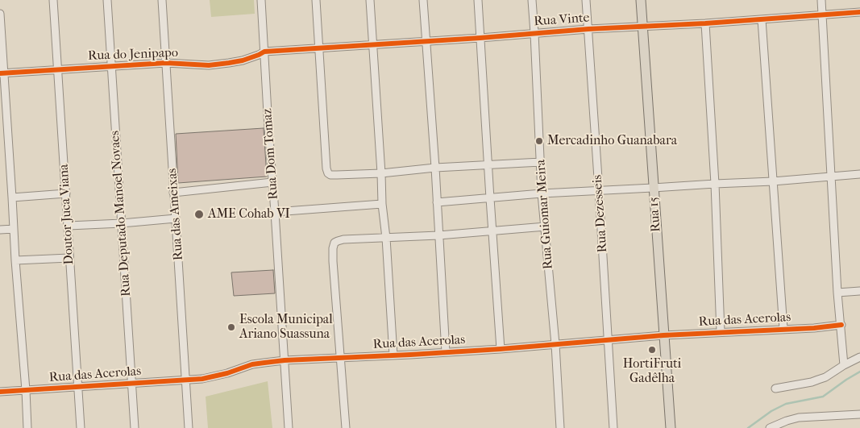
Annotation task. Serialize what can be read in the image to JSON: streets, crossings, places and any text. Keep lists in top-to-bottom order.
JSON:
{
  "streets": {
    "main road": ["Rua 15"],
    "street": [
      "Rua Vinte",
      "Rua do Jenipapo",
      "Rua Dom Tomaz",
      "Rua Deputado Manoel Novaes",
      "Rua Dezesseis",
      "Doutor Juca Viana",
      "Rua das Ameixas",
      "Rua Guiomar Meira",
      "Rua das Acerolas"
    ]
  },
  "crossings": [
    ["Rua Vinte", "Rua do Jenipapo"],
    ["Rua Vinte", "Rua Dom Tomaz"],
    ["Rua Vinte", "Rua Dezesseis"],
    ["Rua Vinte", "Rua Guiomar Meira"],
    ["Rua Vinte", "Rua 15"],
    ["Rua do Jenipapo", "Rua Dom Tomaz"],
    ["Rua do Jenipapo", "Rua Deputado Manoel Novaes"],
    ["Rua do Jenipapo", "Doutor Juca Viana"],
    ["Rua do Jenipapo", "Rua das Ameixas"],
    ["Rua Dom Tomaz", "Rua das Acerolas"],
    ["Rua Deputado Manoel Novaes", "Rua das Acerolas"],
    ["Rua Dezesseis", "Rua das Acerolas"],
    ["Doutor Juca Viana", "Rua das Acerolas"],
    ["Rua das Ameixas", "Rua das Acerolas"],
    ["Rua Guiomar Meira", "Rua das Acerolas"],
    ["Rua 15", "Rua das Acerolas"]
  ],
  "places": [
    "Mercadinho Guanabara",
    "AME Cohab VI",
    "Escola Municipal Ariano Suassuna",
    "HortiFruti Gadêlha"
  ]
}
